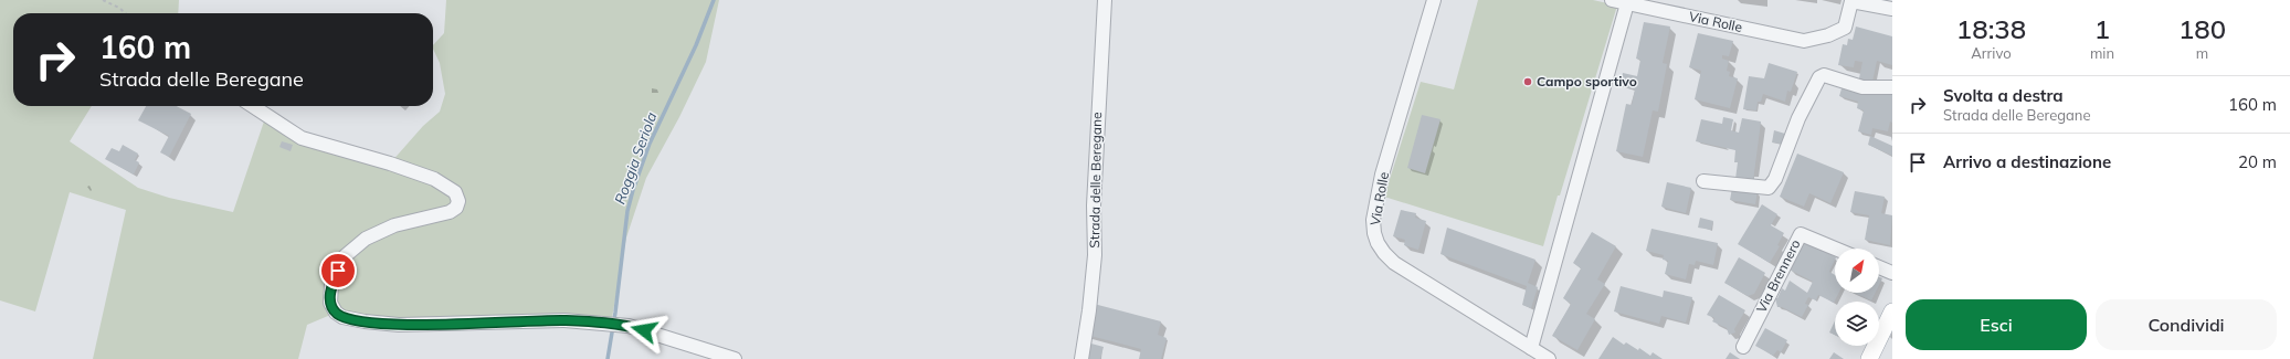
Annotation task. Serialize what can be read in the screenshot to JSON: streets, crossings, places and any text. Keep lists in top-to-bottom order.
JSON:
{
  "streets": {
    "street": ["Via Rolle", "Strada delle Beregane", "Via Brennero"]
  },
  "water": ["Roggia Seriola"],
  "places": ["Campo sportivo"],
  "north": "top right",
  "page": {
    "eta": [
      "18:38",
      "Arrivo",
      "1",
      "min",
      "180",
      "m"
    ],
    "turn": ["160 m", "Strada delle Beregane"],
    "list": [
      {
        "name": "Svolta a destra",
        "note": "Strada delle Beregane",
        "value": "160 m"
      },
      {
        "name": "Arrivo a destinazione",
        "value": "20 m"
      }
    ],
    "buttons": ["Esci", "Condividi"]
  }
}
